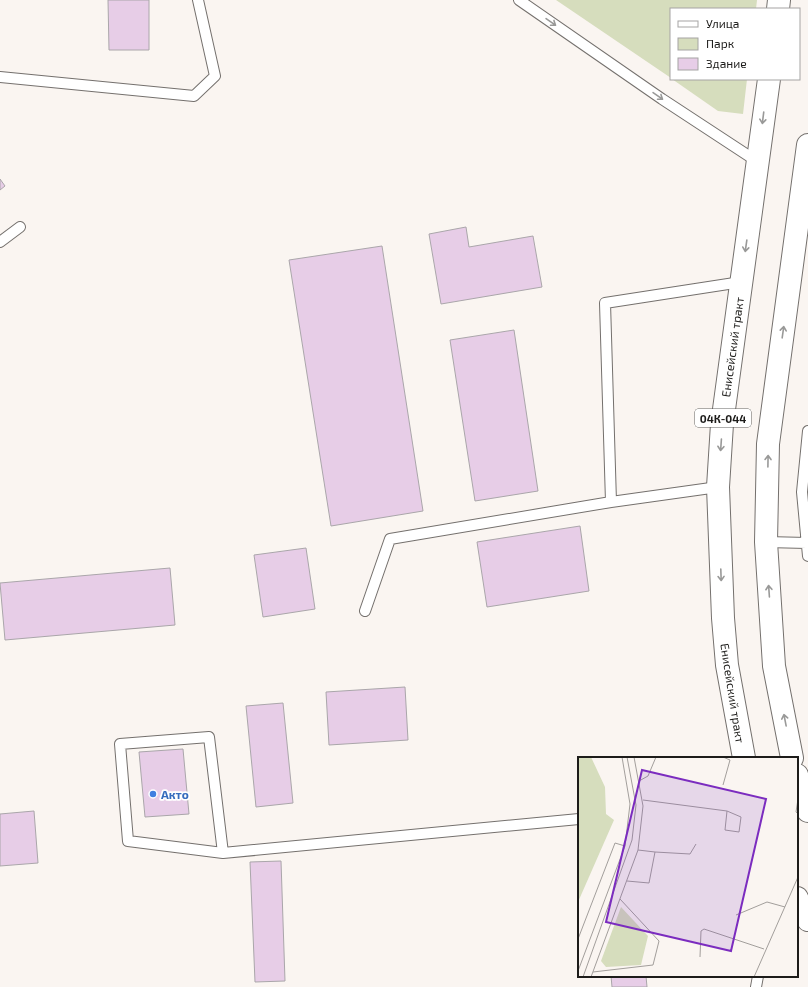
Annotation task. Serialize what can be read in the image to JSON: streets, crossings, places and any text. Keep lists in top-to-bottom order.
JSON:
{
  "streets": {
    "main road": ["Енисейский тракт", "04К-044"]
  },
  "places": ["Акто"],
  "legend": ["Улица", "Парк", "Здание"]
}
